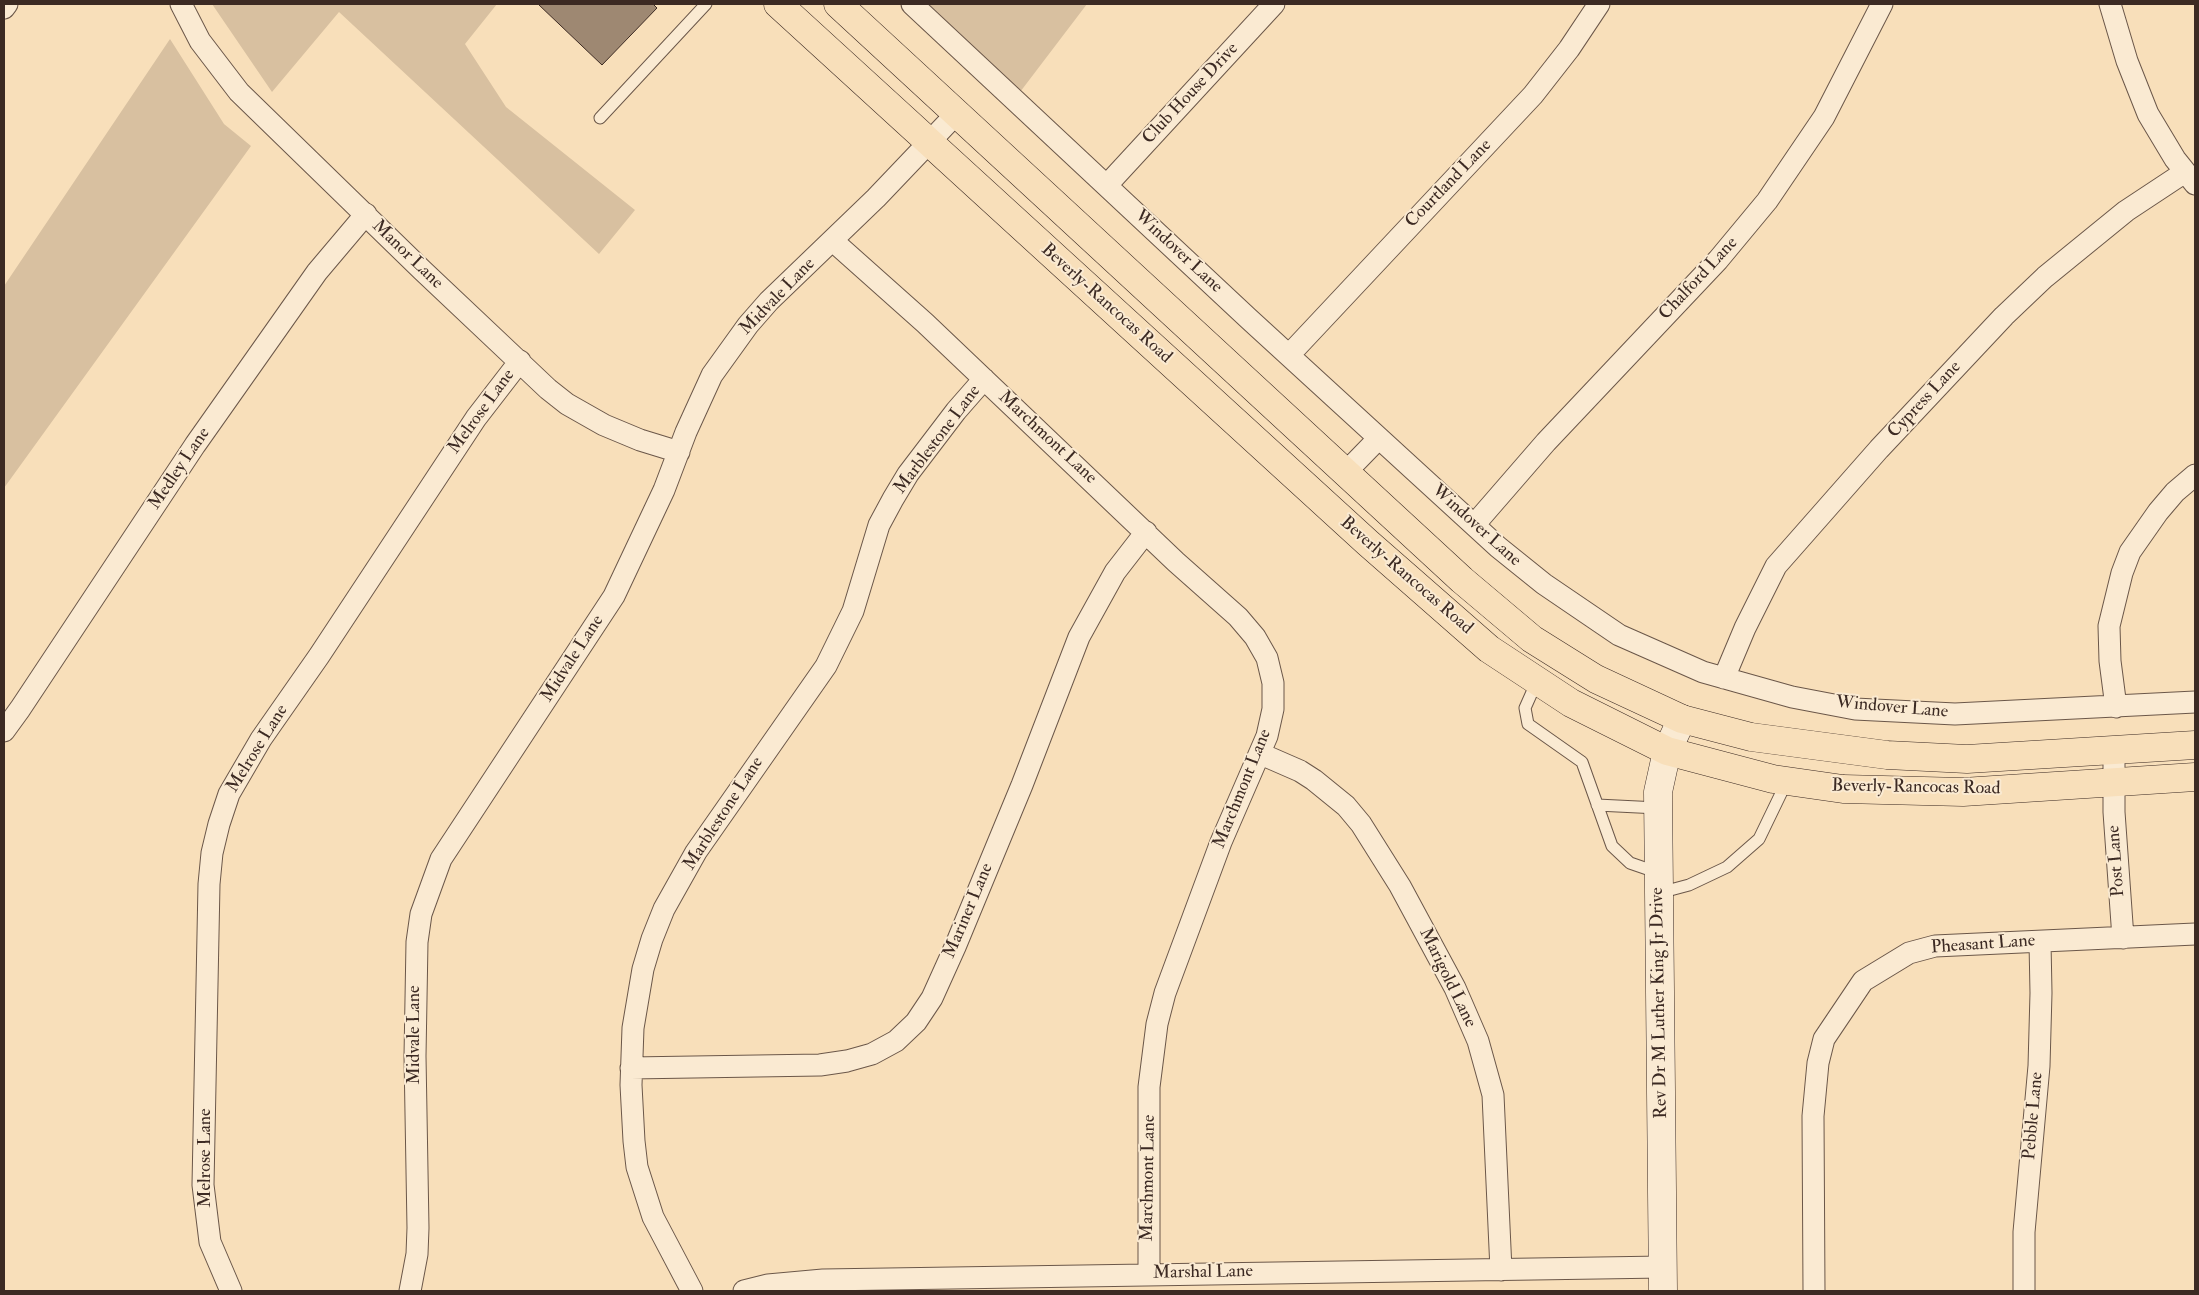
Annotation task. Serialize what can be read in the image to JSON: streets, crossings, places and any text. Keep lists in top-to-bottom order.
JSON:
{
  "streets": {
    "main road": ["Beverly-Rancocas Road"],
    "street": [
      "Club House Drive",
      "Courtland Lane",
      "Windover Lane",
      "Manor Lane",
      "Chalford Lane",
      "Midvale Lane",
      "Cypress Lane",
      "Melrose Lane",
      "Marchmont Lane",
      "Marblestone Lane",
      "Medley Lane",
      "Post Lane",
      "Mariner Lane",
      "Pheasant Lane",
      "Marigold Lane",
      "Rev Dr M Luther King Jr Drive",
      "Pebble Lane",
      "Marshal Lane"
    ]
  },
  "crossings": [
    ["Club House Drive", "Windover Lane"],
    ["Courtland Lane", "Windover Lane"],
    ["Windover Lane", "Chalford Lane"],
    ["Windover Lane", "Cypress Lane"],
    ["Manor Lane", "Midvale Lane"],
    ["Manor Lane", "Melrose Lane"],
    ["Manor Lane", "Medley Lane"],
    ["Midvale Lane", "Beverly-Rancocas Road"],
    ["Midvale Lane", "Marchmont Lane"],
    ["Beverly-Rancocas Road", "Post Lane"],
    ["Beverly-Rancocas Road", "Rev Dr M Luther King Jr Drive"],
    ["Marchmont Lane", "Marblestone Lane"],
    ["Marchmont Lane", "Mariner Lane"],
    ["Marchmont Lane", "Marigold Lane"],
    ["Marchmont Lane", "Marshal Lane"],
    ["Marblestone Lane", "Mariner Lane"],
    ["Post Lane", "Pheasant Lane"],
    ["Pheasant Lane", "Pebble Lane"],
    ["Marigold Lane", "Marshal Lane"],
    ["Rev Dr M Luther King Jr Drive", "Marshal Lane"]
  ]
}
